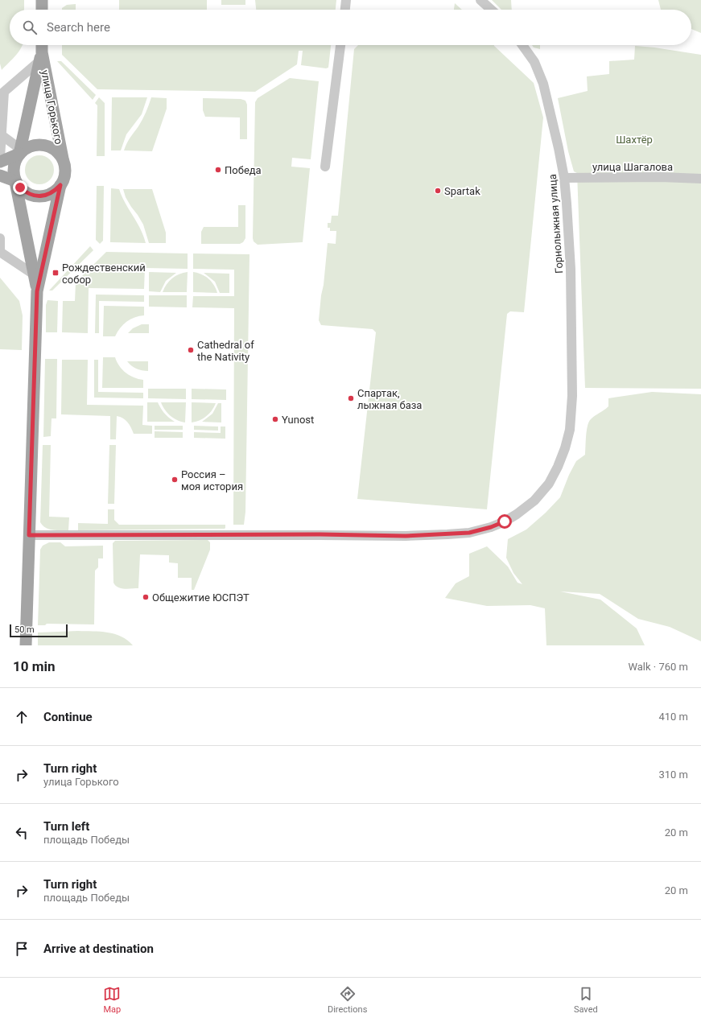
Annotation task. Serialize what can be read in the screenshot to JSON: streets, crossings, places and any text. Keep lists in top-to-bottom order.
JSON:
{
  "streets": {
    "main road": ["улица Горького"],
    "street": ["улица Шагалова", "Горнолыжная улица"]
  },
  "crossings": [
    ["улица Шагалова", "Горнолыжная улица"]
  ],
  "parks": ["Шахтёр"],
  "places": {
    "other": [
      "Победа",
      "Spartak",
      "Cathedral of the Nativity",
      "Спартак, лыжная база",
      "Yunost",
      "Россия – моя история",
      "Общежитие ЮСПЭТ"
    ],
    "transit": ["Рождественский собор"]
  },
  "scale_bar": "50 m",
  "page": {
    "search": "Search here",
    "scale": "50 m",
    "heading": ["10 min", "Walk · 760 m"],
    "list": [
      ["Continue", "410 m"],
      ["Turn right", "улица Горького", "310 m"],
      ["Turn left", "площадь Победы", "20 m"],
      ["Turn right", "площадь Победы", "20 m"],
      "Arrive at destination"
    ],
    "nav": ["Map", "Directions", "Saved"]
  }
}
